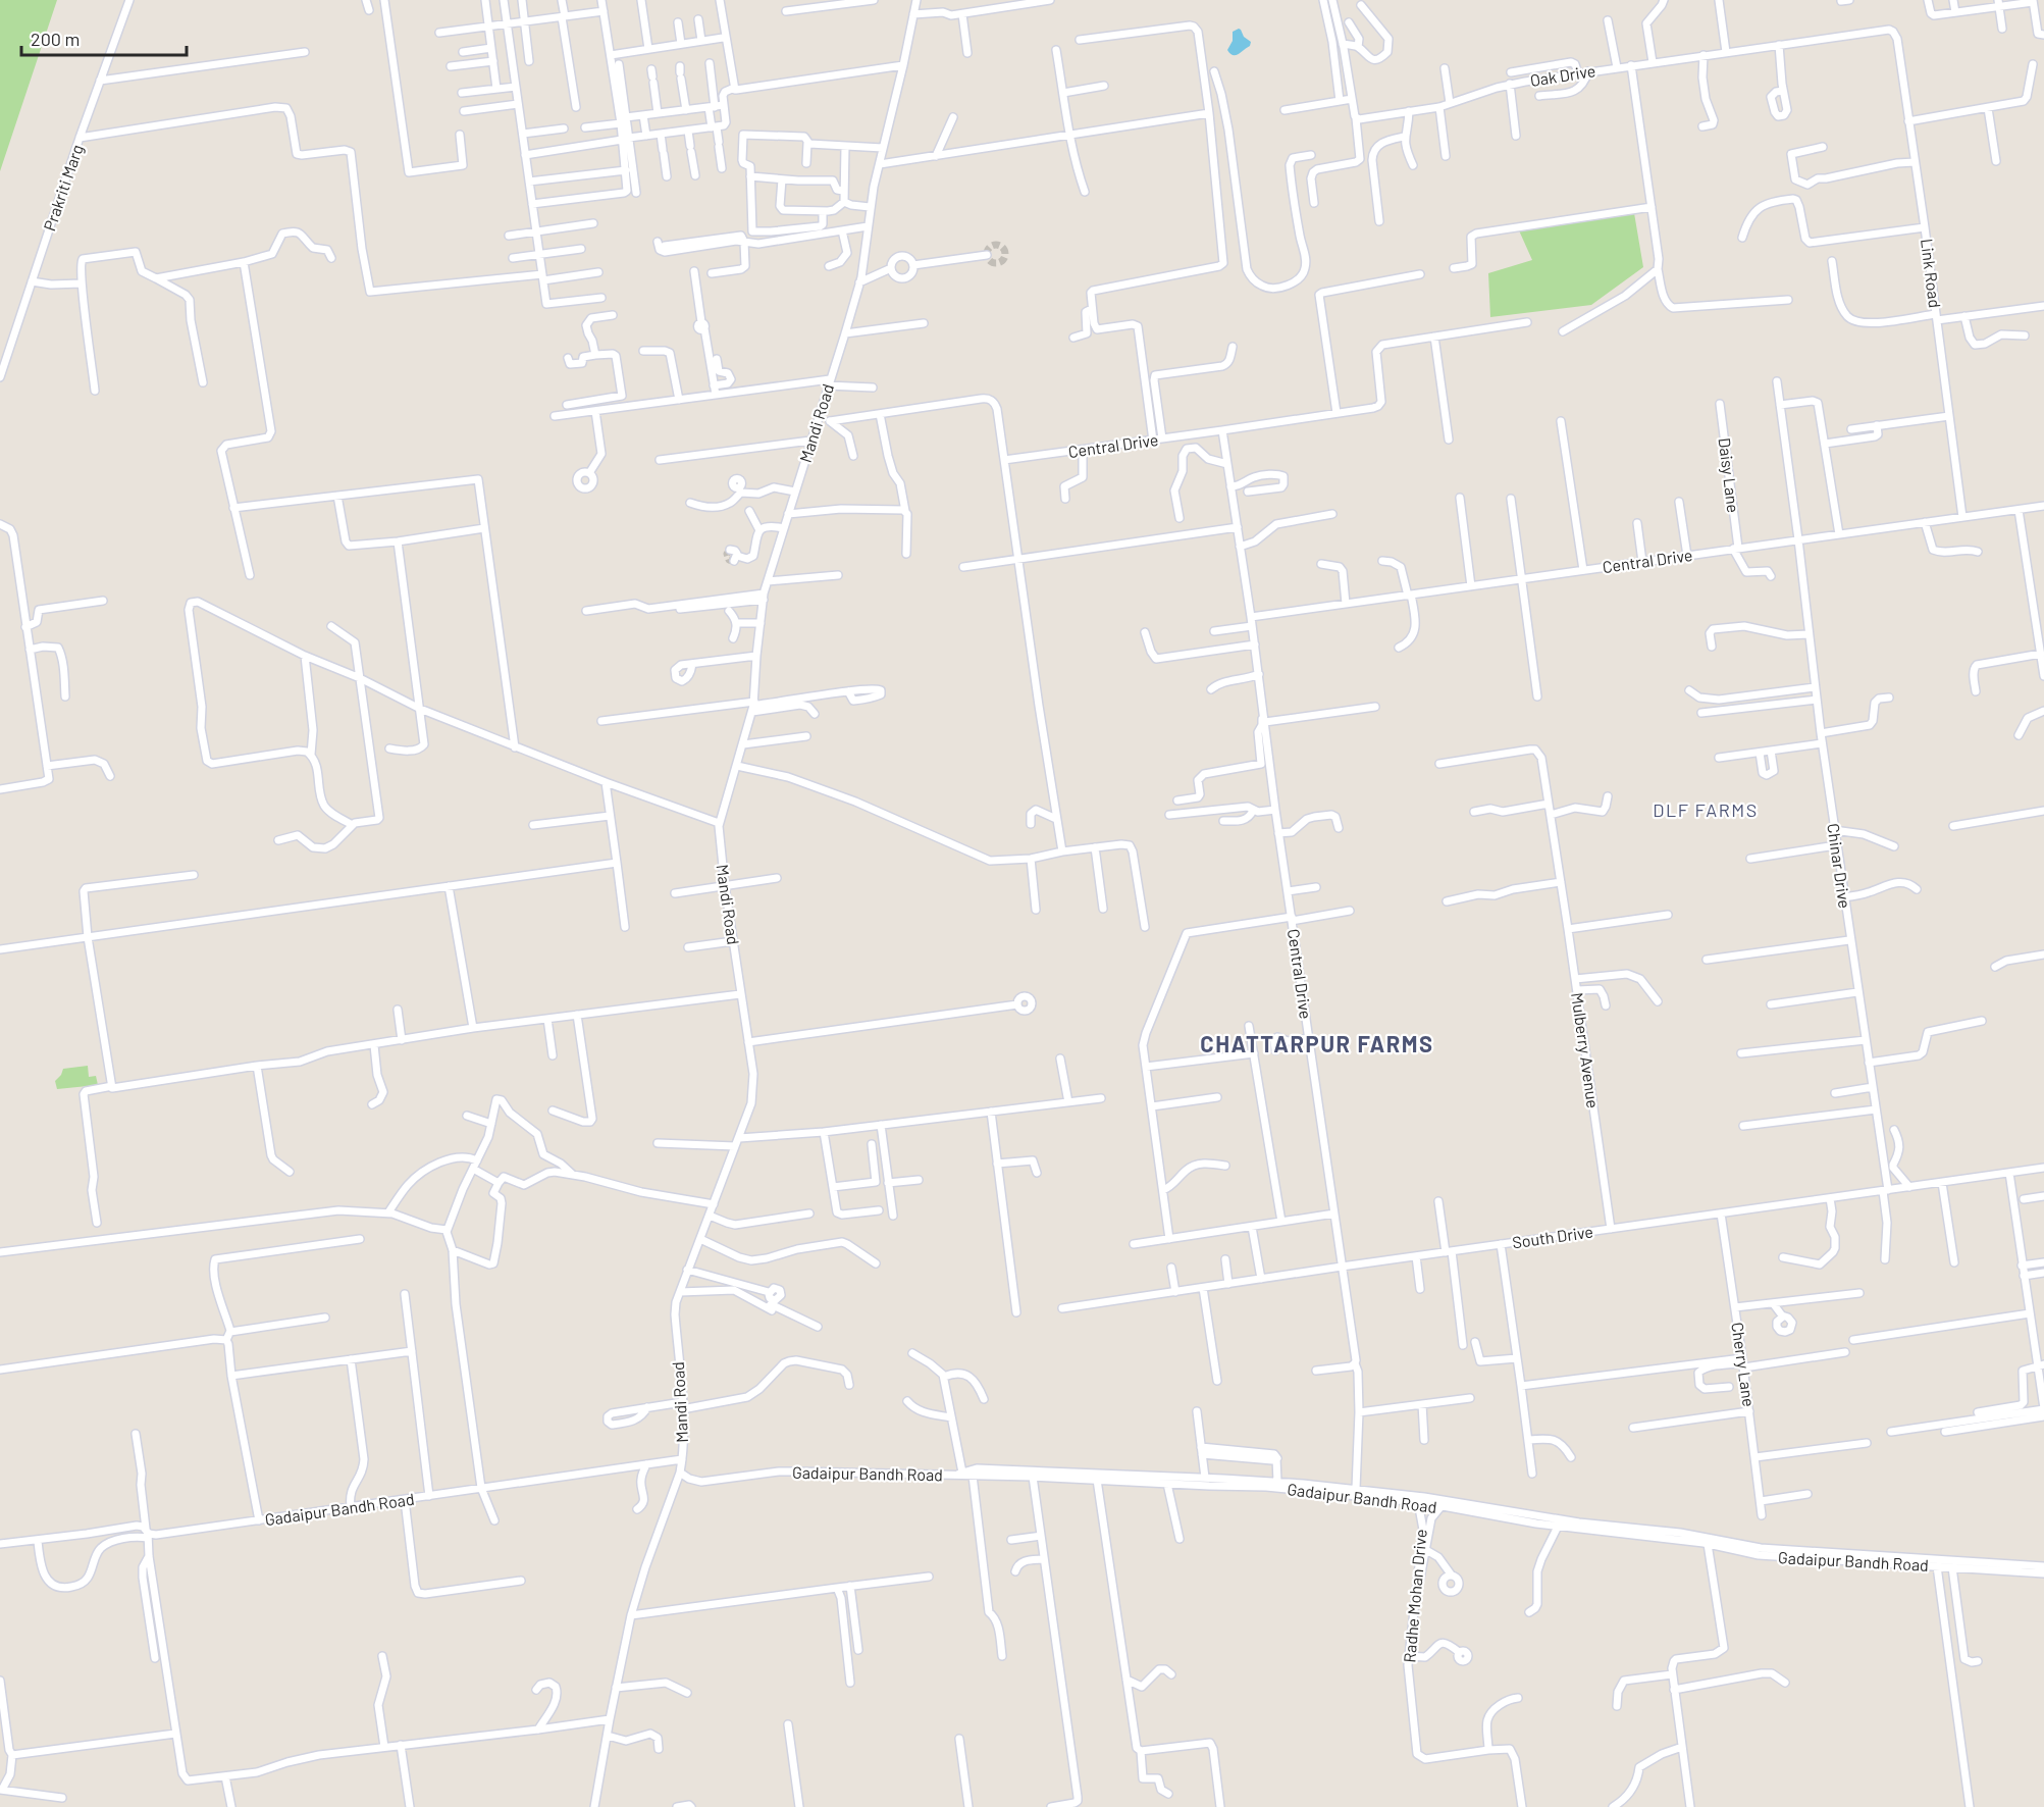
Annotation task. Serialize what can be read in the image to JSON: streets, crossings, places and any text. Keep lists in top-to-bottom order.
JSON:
{
  "streets": {
    "street": [
      "Oak Drive",
      "Prakriti Marg",
      "Link Road",
      "Mandi Road",
      "Central Drive",
      "Daisy Lane",
      "Chinar Drive",
      "Mulberry Avenue",
      "South Drive",
      "Cherry Lane",
      "Gadaipur Bandh Road",
      "Radhe Mohan Drive"
    ]
  },
  "crossings": [
    ["Oak Drive", "Link Road"],
    ["Link Road", "Central Drive"],
    ["Mandi Road", "Gadaipur Bandh Road"],
    ["Central Drive", "Daisy Lane"],
    ["Central Drive", "Chinar Drive"],
    ["Central Drive", "South Drive"],
    ["Chinar Drive", "South Drive"],
    ["Mulberry Avenue", "South Drive"],
    ["South Drive", "Cherry Lane"],
    ["Gadaipur Bandh Road", "Radhe Mohan Drive"]
  ],
  "districts": ["DLF FARMS", "CHATTARPUR FARMS"],
  "scale_bar": "200 m"
}
